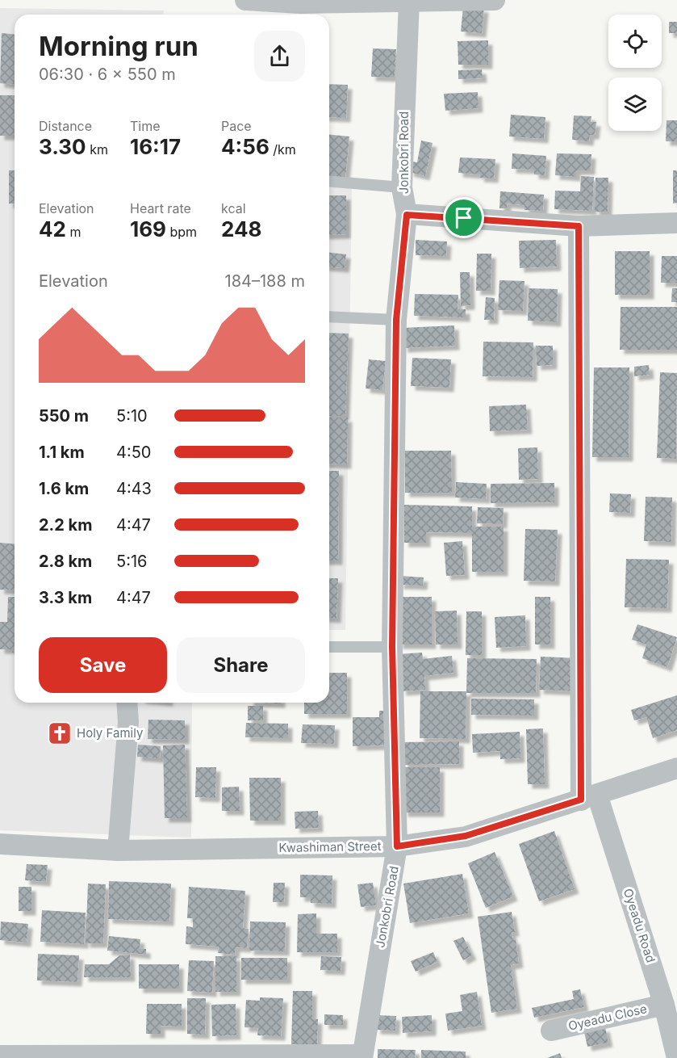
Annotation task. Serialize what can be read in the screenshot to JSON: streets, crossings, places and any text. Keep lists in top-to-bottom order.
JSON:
{
  "streets": {
    "street": [
      "Jonkobri Road",
      "Kwashiman Street",
      "Oyeadu Road",
      "Oyeadu Close"
    ]
  },
  "crossings": [
    ["Jonkobri Road", "Kwashiman Street"],
    ["Kwashiman Street", "Oyeadu Road"],
    ["Oyeadu Road", "Oyeadu Close"]
  ],
  "places": {
    "church": ["Holy Family"]
  },
  "page": {
    "heading": ["Morning run", "06:30 · 6 × 550 m"],
    "stats": [
      ["Distance", "3.30 km"],
      ["Time", "16:17"],
      ["Pace", "4:56 /km"],
      ["Elevation", "42 m"],
      ["Heart rate", "169 bpm"],
      ["kcal", "248"]
    ],
    "chart": ["Elevation", "184–188 m"],
    "list": [
      {
        "name": "550 m",
        "note": "5:10"
      },
      {
        "name": "1.1 km",
        "note": "4:50"
      },
      {
        "name": "1.6 km",
        "note": "4:43"
      },
      {
        "name": "2.2 km",
        "note": "4:47"
      },
      {
        "name": "2.8 km",
        "note": "5:16"
      },
      {
        "name": "3.3 km",
        "note": "4:47"
      }
    ],
    "buttons": ["Save", "Share"]
  }
}
